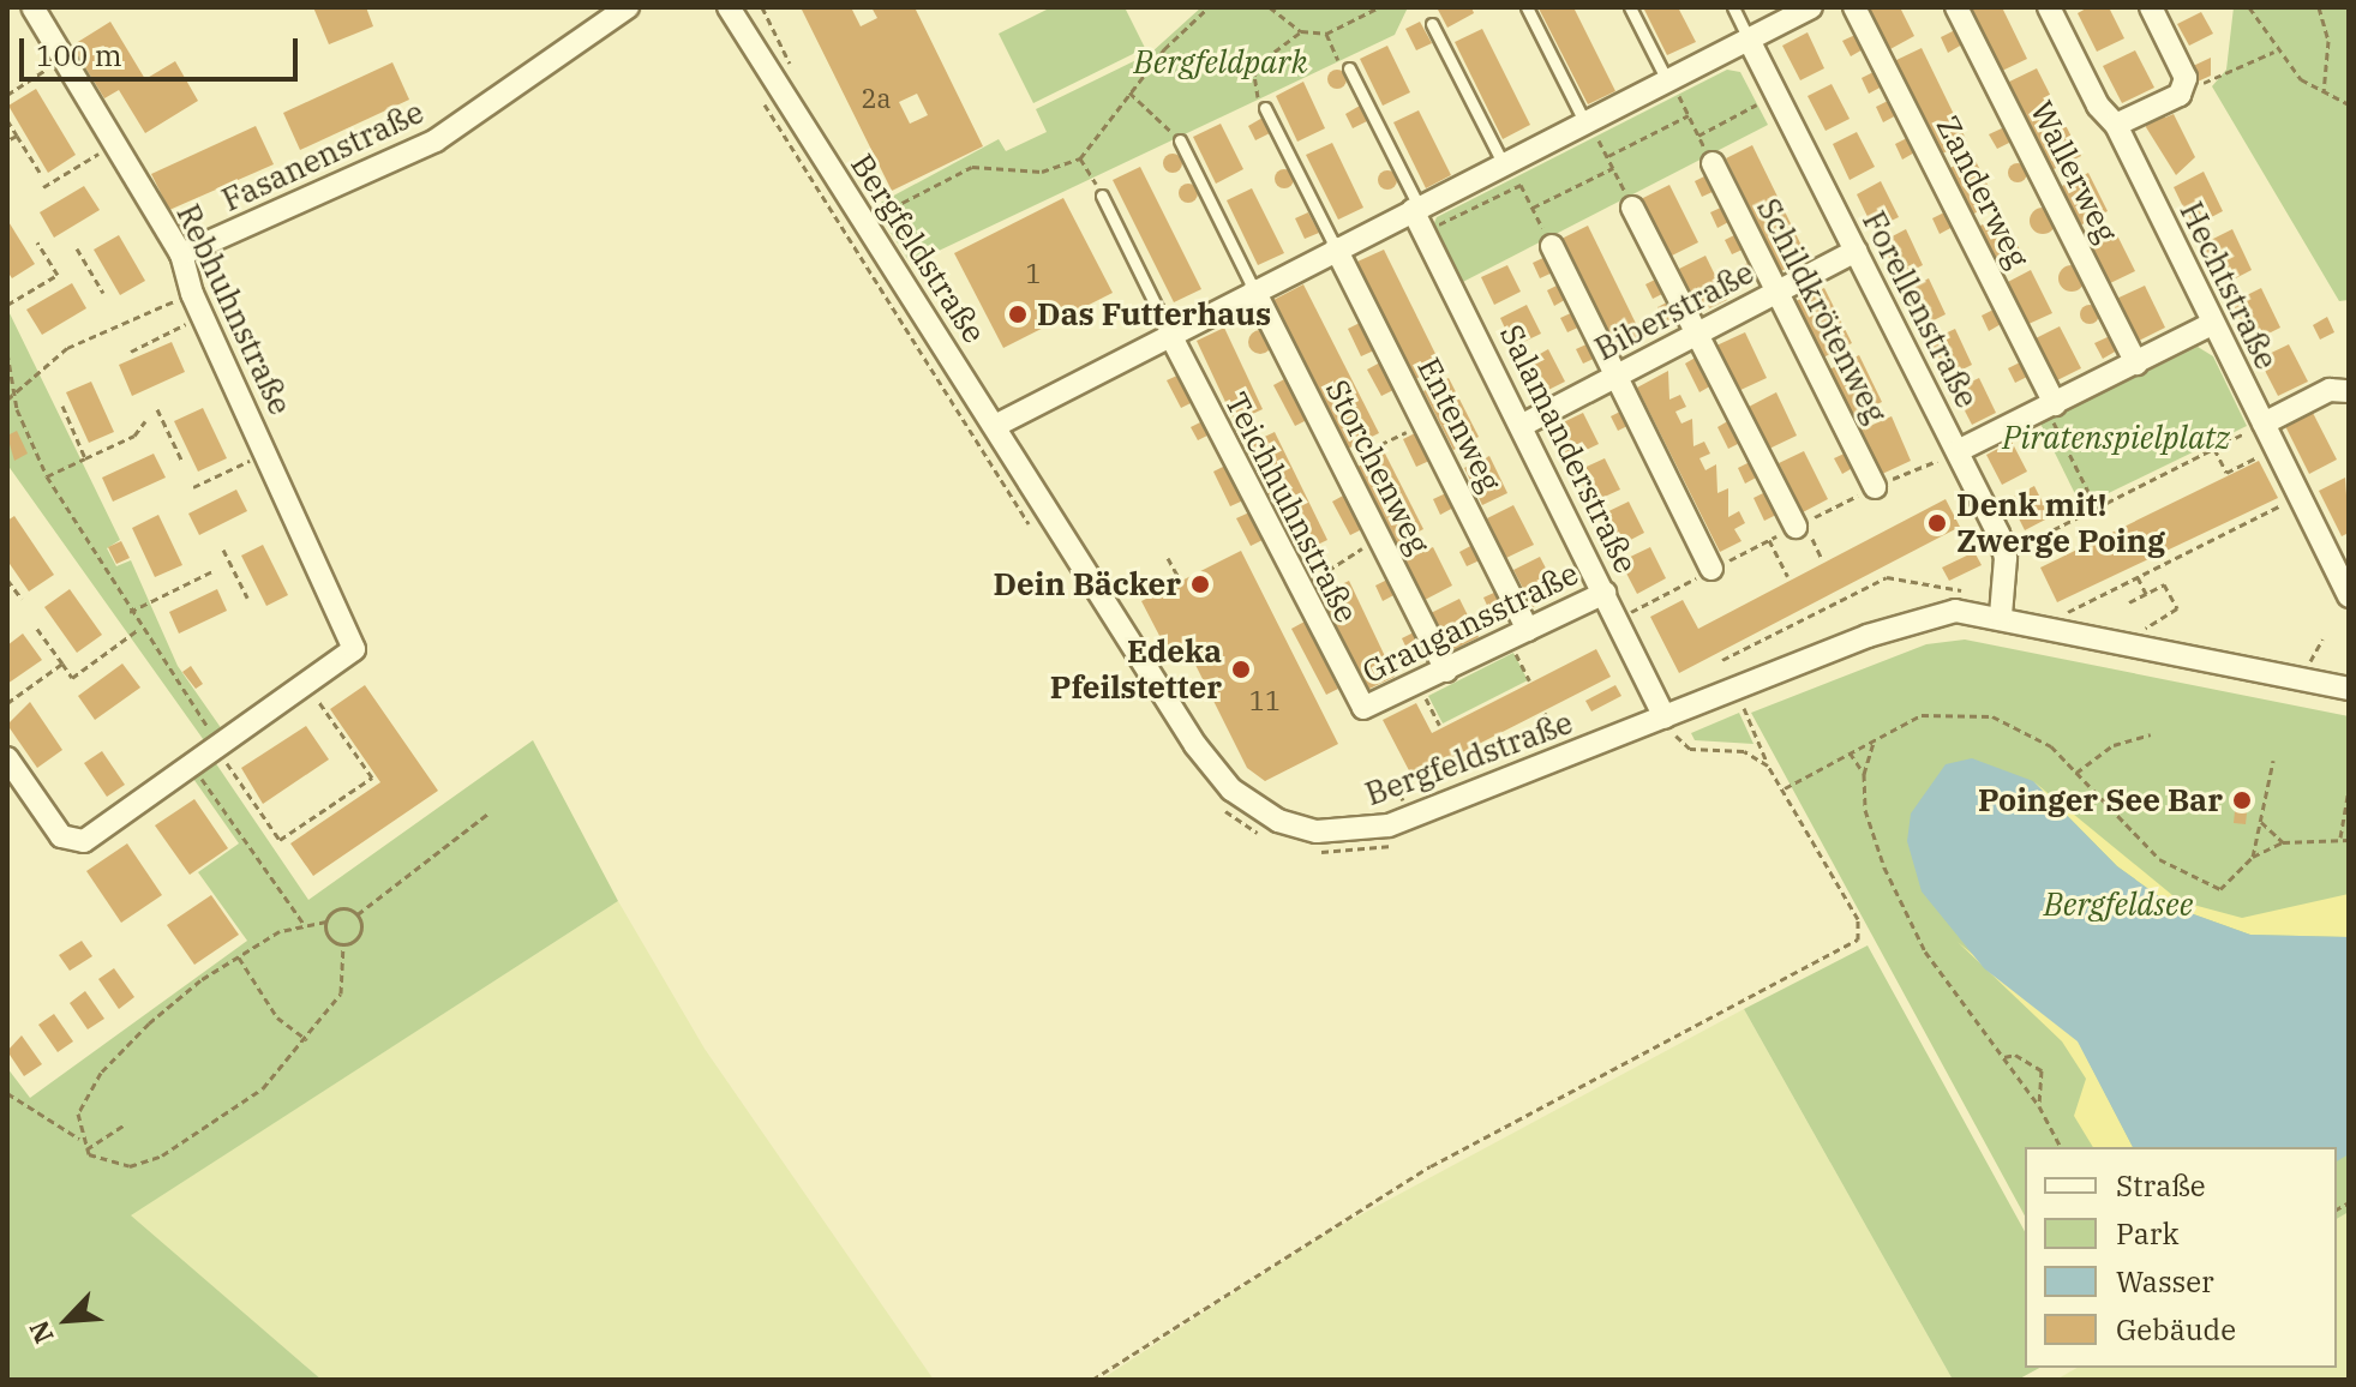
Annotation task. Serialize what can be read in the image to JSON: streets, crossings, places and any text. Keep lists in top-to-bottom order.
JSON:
{
  "streets": {
    "street": [
      "Fasanenstraße",
      "Wallerweg",
      "Zanderweg",
      "Bergfeldstraße",
      "Hechtstraße",
      "Rebhuhnstraße",
      "Forellenstraße",
      "Biberstraße",
      "Schildkrötenweg",
      "Entenweg",
      "Salamanderstraße",
      "Storchenweg",
      "Teichhuhnstraße",
      "Graugansstraße"
    ]
  },
  "crossings": [
    ["Fasanenstraße", "Rebhuhnstraße"],
    ["Bergfeldstraße", "Forellenstraße"],
    ["Bergfeldstraße", "Salamanderstraße"],
    ["Forellenstraße", "Biberstraße"],
    ["Biberstraße", "Schildkrötenweg"],
    ["Biberstraße", "Salamanderstraße"],
    ["Entenweg", "Graugansstraße"],
    ["Salamanderstraße", "Graugansstraße"],
    ["Storchenweg", "Graugansstraße"],
    ["Teichhuhnstraße", "Graugansstraße"]
  ],
  "parks": ["Bergfeldpark", "Piratenspielplatz", "Bergfeldsee"],
  "places": [
    "Das Futterhaus",
    "Denk mit! Zwerge Poing",
    "Dein Bäcker",
    "Edeka Pfeilstetter",
    "Poinger See Bar"
  ],
  "house_numbers": ["2a", "1", "11"],
  "legend": [
    "Straße",
    "Park",
    "Wasser",
    "Gebäude"
  ],
  "scale_bar": "100 m",
  "north": "bottom left"
}
